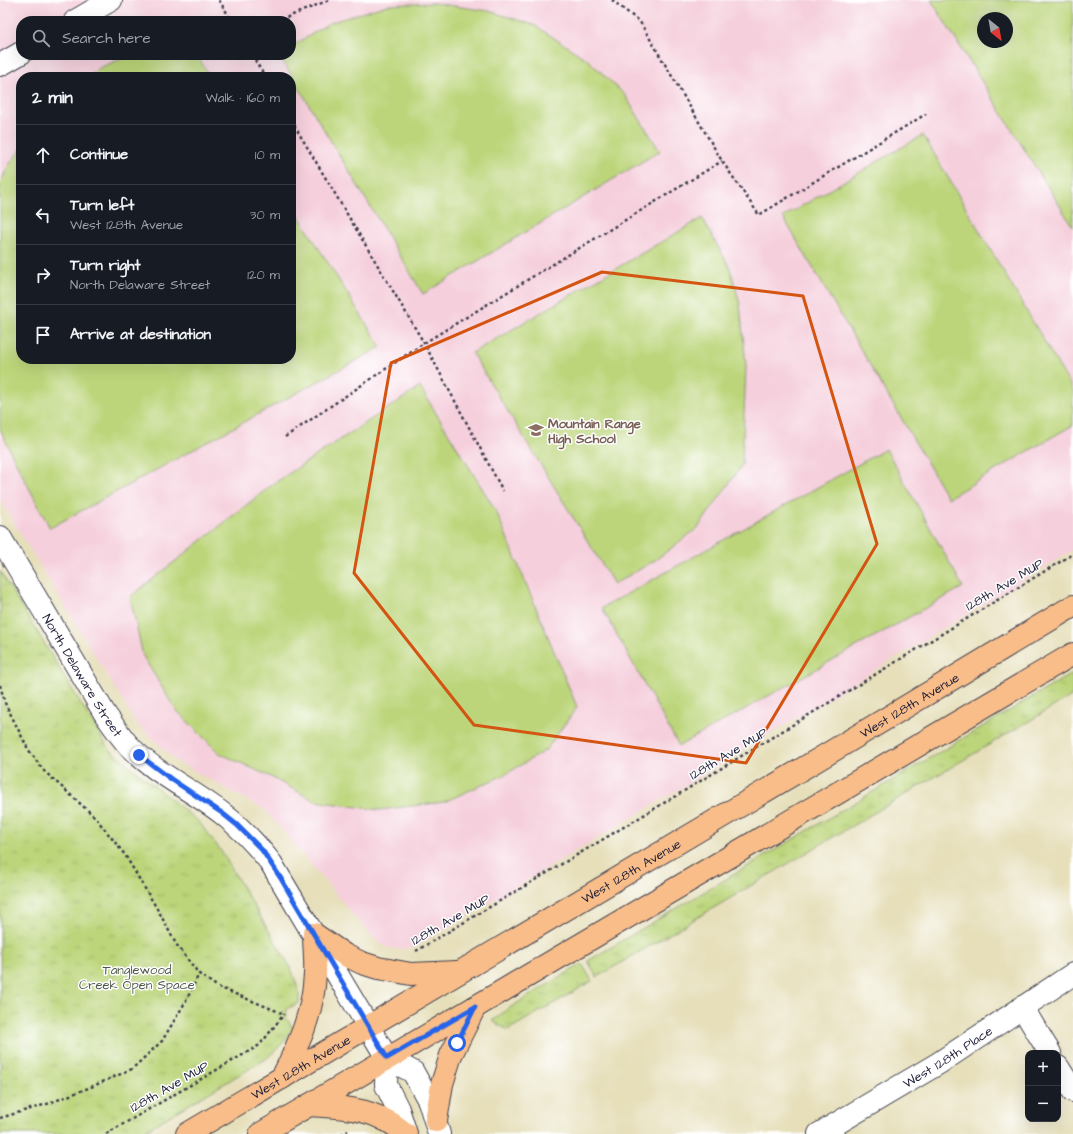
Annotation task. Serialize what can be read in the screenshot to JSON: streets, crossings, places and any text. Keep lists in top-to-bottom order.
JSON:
{
  "streets": {
    "main road": ["West 128th Avenue"],
    "street": ["North Delaware Street", "West 128th Place"],
    "path": ["128th Ave MUP"]
  },
  "crossings": [
    ["North Delaware Street", "West 128th Avenue"]
  ],
  "parks": ["Tanglewood Creek Open Space"],
  "places": {
    "school or university": ["Mountain Range High School"]
  },
  "north": "bottom right",
  "page": {
    "search": "Search here",
    "heading": ["2 min", "Walk · 160 m"],
    "list": [
      ["Continue", "10 m"],
      ["Turn left", "West 128th Avenue", "30 m"],
      ["Turn right", "North Delaware Street", "120 m"],
      "Arrive at destination"
    ],
    "map_buttons": ["+", "−"]
  }
}
